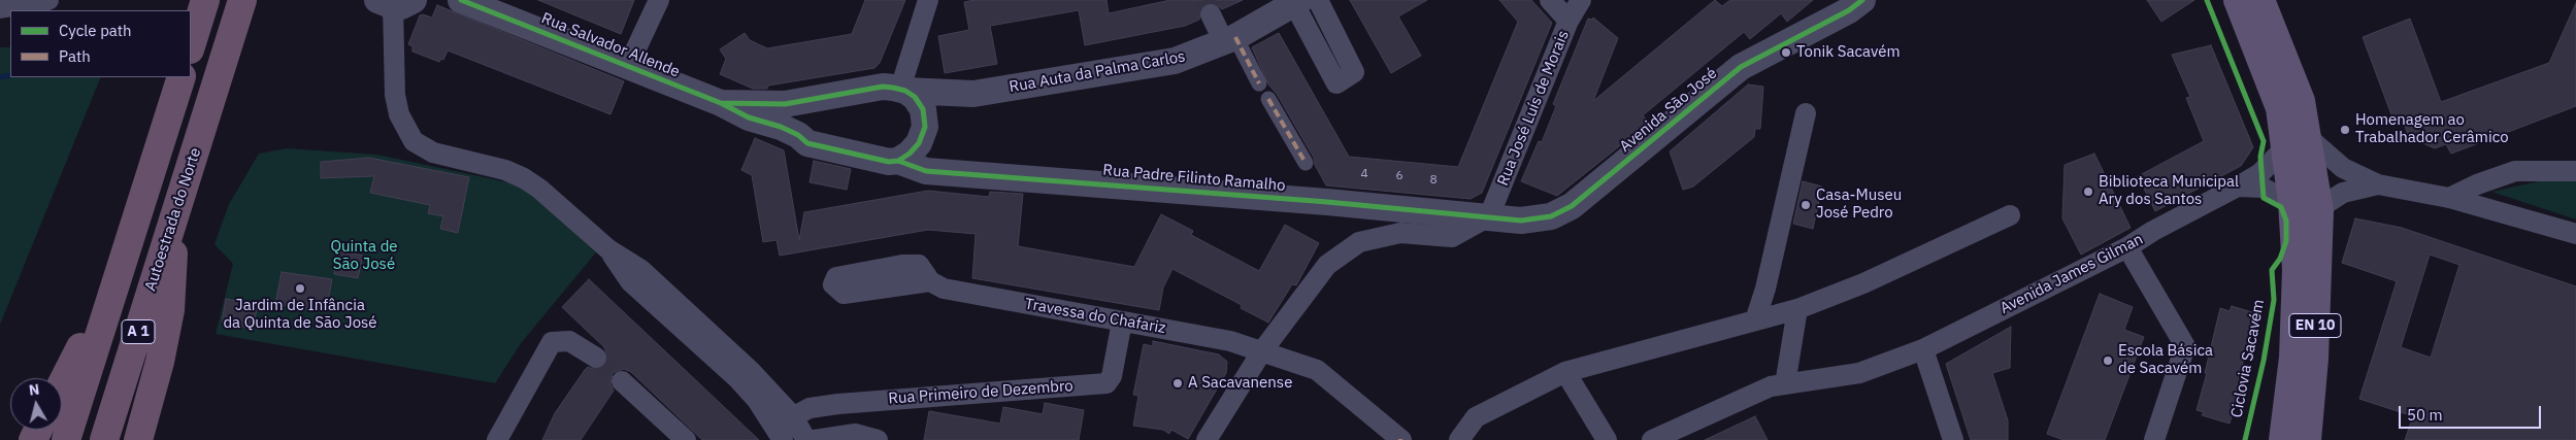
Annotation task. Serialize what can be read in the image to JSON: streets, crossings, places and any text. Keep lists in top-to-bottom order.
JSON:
{
  "streets": {
    "highway": ["Autoestrada do Norte", "A 1"],
    "main road": ["EN 10"],
    "street": [
      "Rua Salvador Allende",
      "Rua Auta da Palma Carlos",
      "Rua José Luís de Morais",
      "Avenida São José",
      "Rua Padre Filinto Ramalho",
      "Avenida James Gilman",
      "Travessa do Chafariz",
      "Rua Primeiro de Dezembro"
    ],
    "cycle path": ["Ciclovia Sacavém"]
  },
  "crossings": [
    ["Rua Salvador Allende", "Rua Auta da Palma Carlos"],
    ["Rua Salvador Allende", "Rua Padre Filinto Ramalho"],
    ["Rua Auta da Palma Carlos", "Rua Padre Filinto Ramalho"],
    ["Rua José Luís de Morais", "Avenida São José"],
    ["Rua José Luís de Morais", "Rua Padre Filinto Ramalho"],
    ["Avenida São José", "Rua Padre Filinto Ramalho"],
    ["Avenida James Gilman", "EN 10"],
    ["Travessa do Chafariz", "Rua Primeiro de Dezembro"]
  ],
  "parks": ["Quinta de São José"],
  "places": [
    "Tonik Sacavém",
    "Homenagem ao Trabalhador Cerâmico",
    "Biblioteca Municipal Ary dos Santos",
    "Casa-Museu José Pedro",
    "Jardim de Infância da Quinta de São José",
    "Escola Básica de Sacavém",
    "A Sacavanense"
  ],
  "house_numbers": ["4", "6", "8"],
  "legend": ["Cycle path", "Path"],
  "scale_bar": "50 m",
  "north": "top"
}
